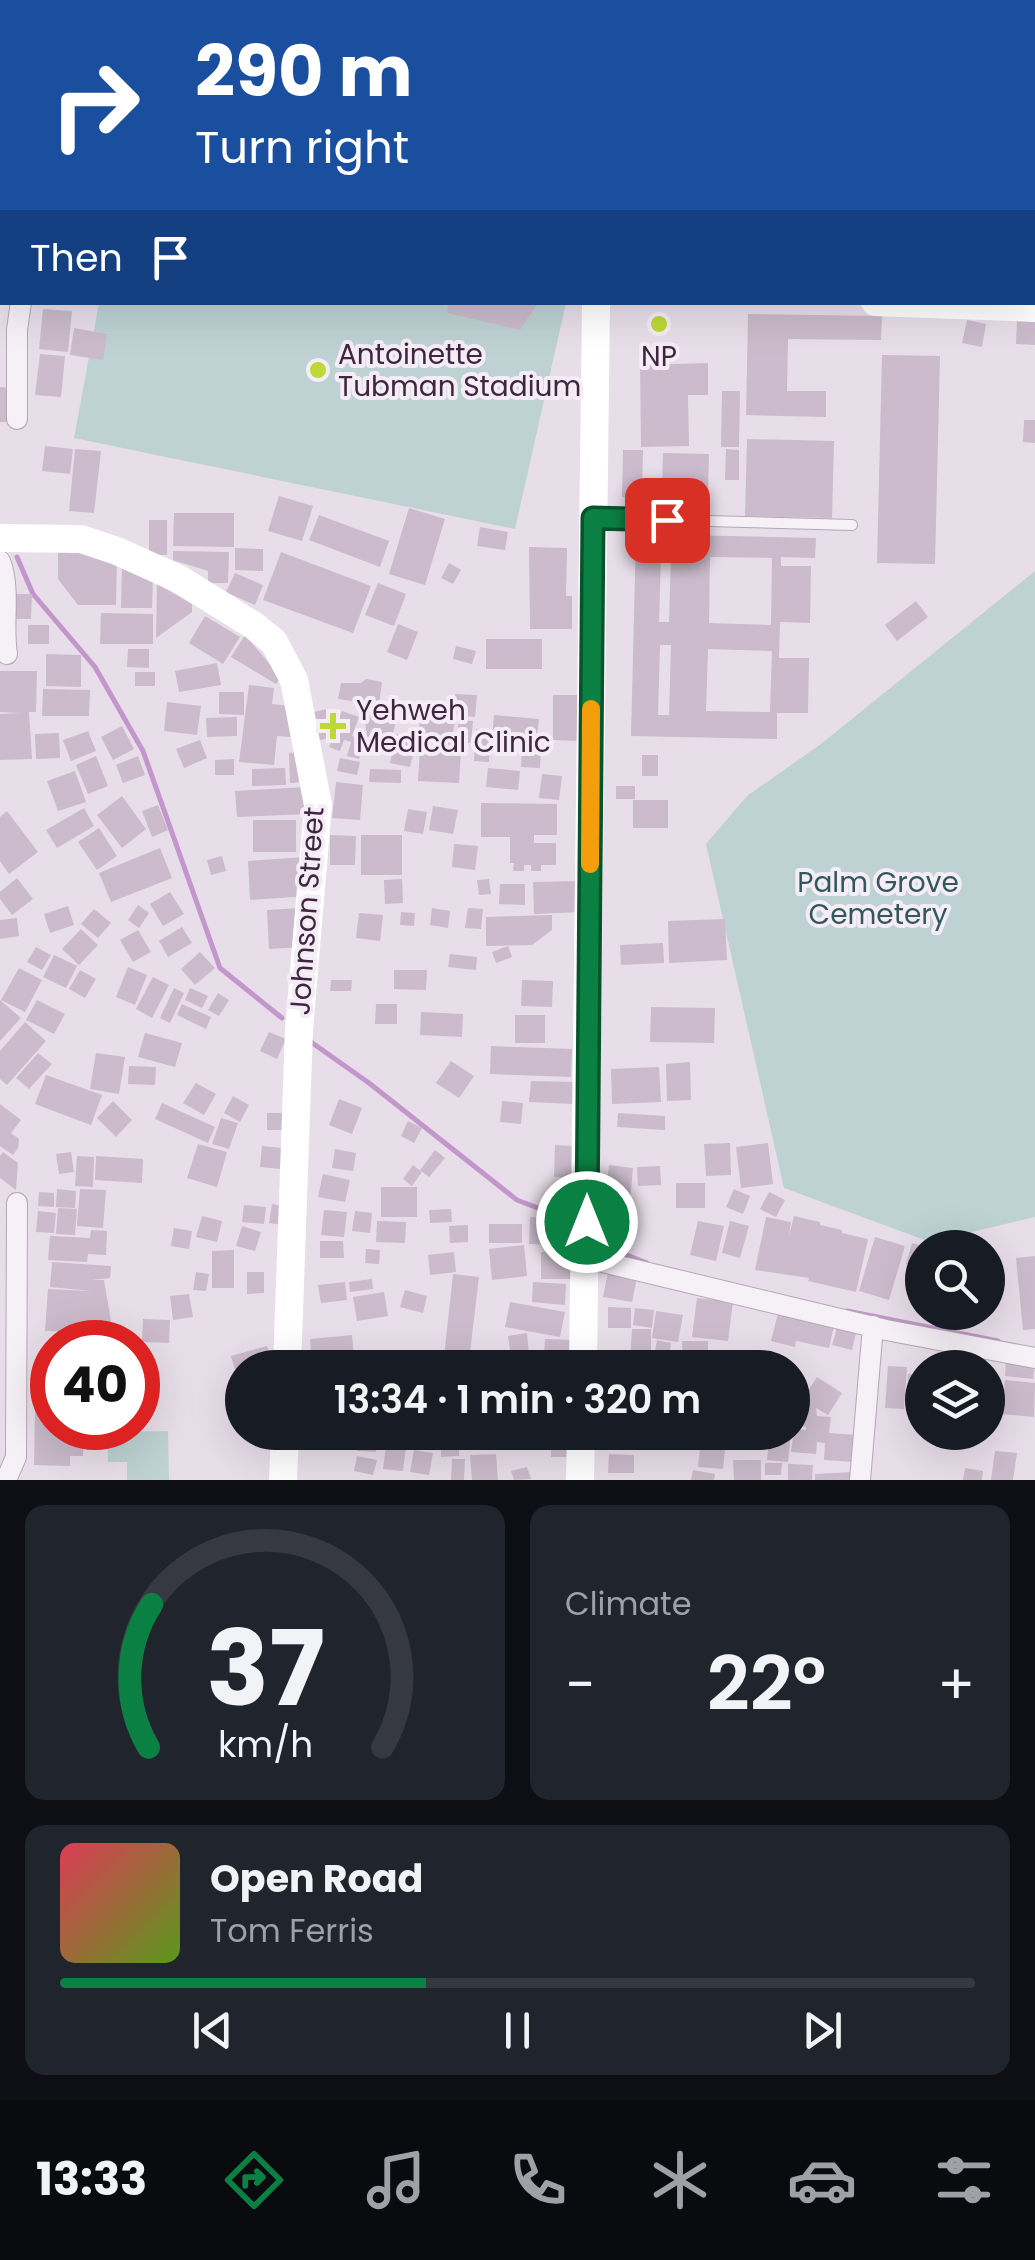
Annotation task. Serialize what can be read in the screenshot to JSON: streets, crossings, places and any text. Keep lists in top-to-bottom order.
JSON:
{
  "streets": {
    "street": ["Johnson Street"]
  },
  "parks": ["Palm Grove Cemetery"],
  "places": {
    "other": ["NP", "Antoinette Tubman Stadium"],
    "health": ["Yehweh Medical Clinic"]
  },
  "page": {
    "turn": ["290 m", "Turn right"],
    "then": "Then",
    "limit": "40",
    "trip": "13:34 · 1 min · 320 m",
    "tile": "Climate",
    "heat": ["−", "22°", "+"],
    "song": ["Open Road", "Tom Ferris"],
    "tabs": "13:33",
    "gauge": ["37", "km/h"]
  }
}
